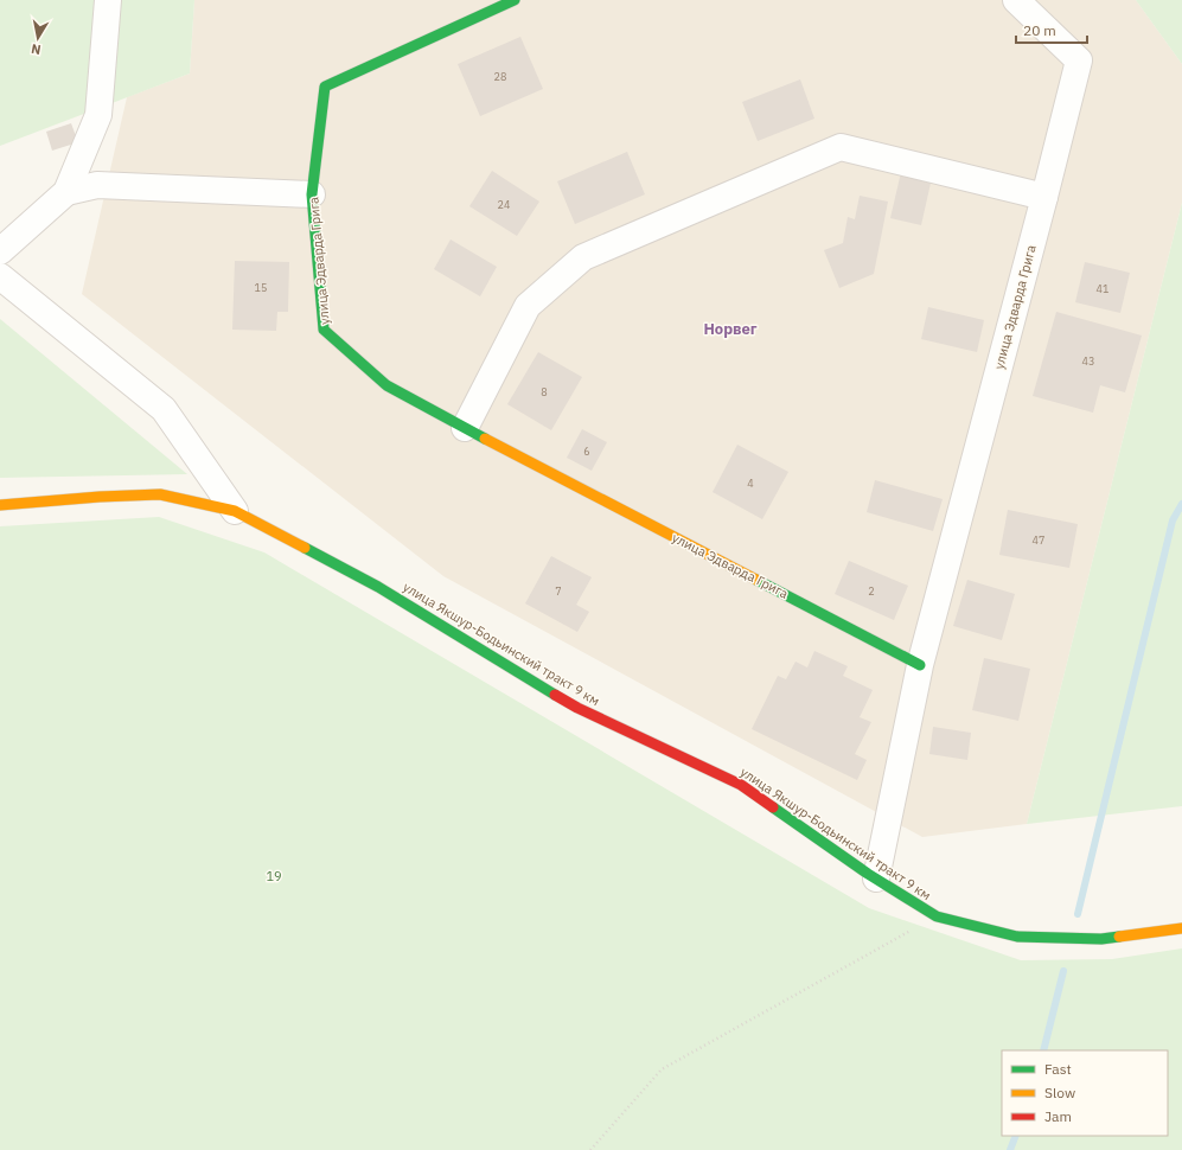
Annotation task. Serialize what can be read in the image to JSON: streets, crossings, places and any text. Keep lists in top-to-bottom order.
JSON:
{
  "streets": {
    "street": ["улица Эдварда Грига", "улица Якшур-Бодьинский тракт 9 км"]
  },
  "districts": ["Норвег"],
  "parks": ["19"],
  "house_numbers": [
    "28",
    "24",
    "15",
    "41",
    "43",
    "8",
    "6",
    "4",
    "47",
    "7",
    "2"
  ],
  "legend": ["Fast", "Slow", "Jam"],
  "scale_bar": "20 m",
  "north": "bottom"
}
